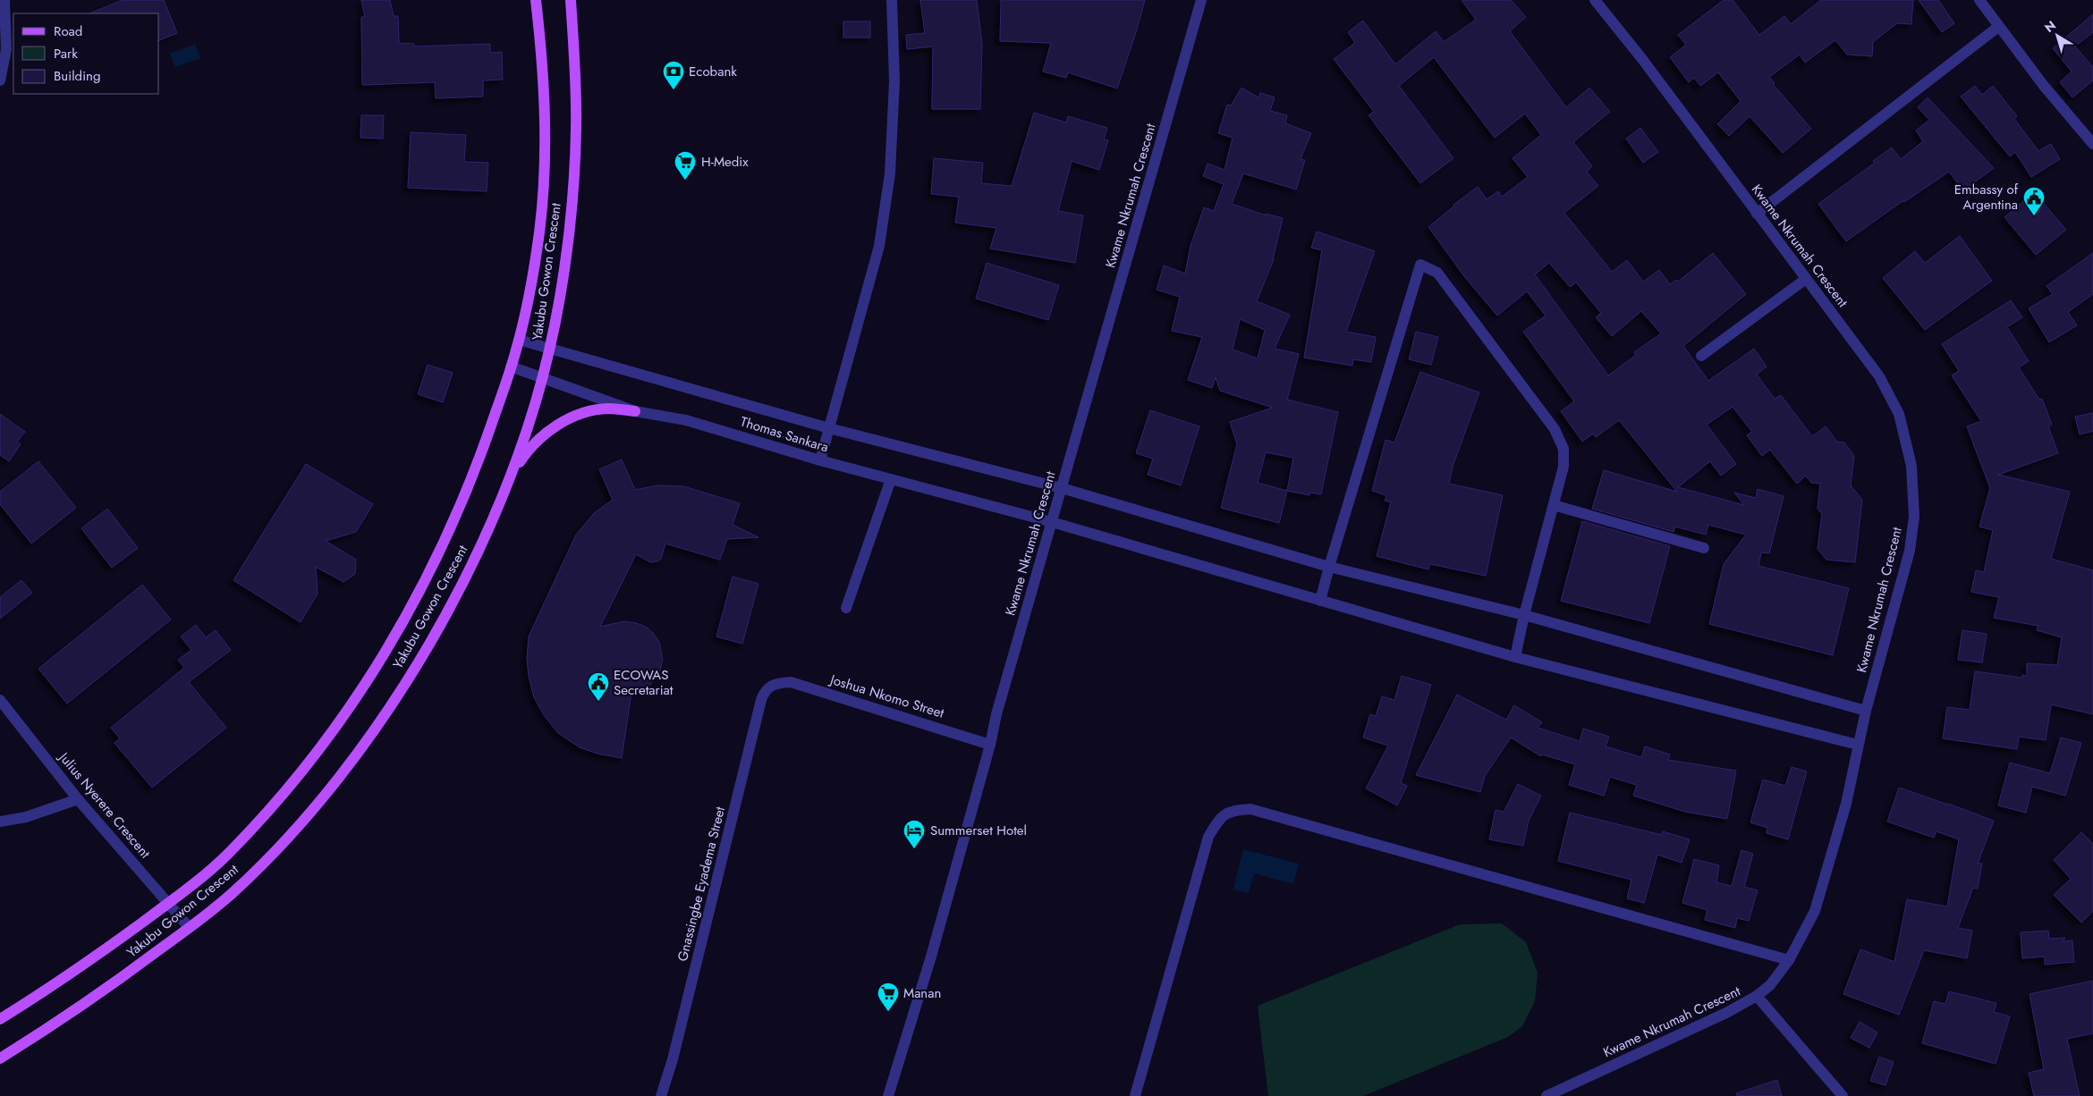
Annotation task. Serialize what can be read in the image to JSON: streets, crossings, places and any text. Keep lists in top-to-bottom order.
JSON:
{
  "streets": {
    "main road": ["Yakubu Gowon Crescent"],
    "street": [
      "Kwame Nkrumah Crescent",
      "Thomas Sankara",
      "Joshua Nkomo Street",
      "Julius Nyerere Crescent",
      "Gnassingbe Eyadema Street"
    ]
  },
  "crossings": [
    ["Kwame Nkrumah Crescent", "Thomas Sankara"],
    ["Kwame Nkrumah Crescent", "Joshua Nkomo Street"],
    ["Yakubu Gowon Crescent", "Thomas Sankara"],
    ["Yakubu Gowon Crescent", "Julius Nyerere Crescent"],
    ["Joshua Nkomo Street", "Gnassingbe Eyadema Street"]
  ],
  "places": {
    "bank": ["Ecobank"],
    "supermarket": ["H-Medix", "Manan"],
    "public building": ["Embassy of Argentina", "ECOWAS Secretariat"],
    "hotel": ["Summerset Hotel"]
  },
  "legend": ["Road", "Park", "Building"],
  "north": "top left"
}
